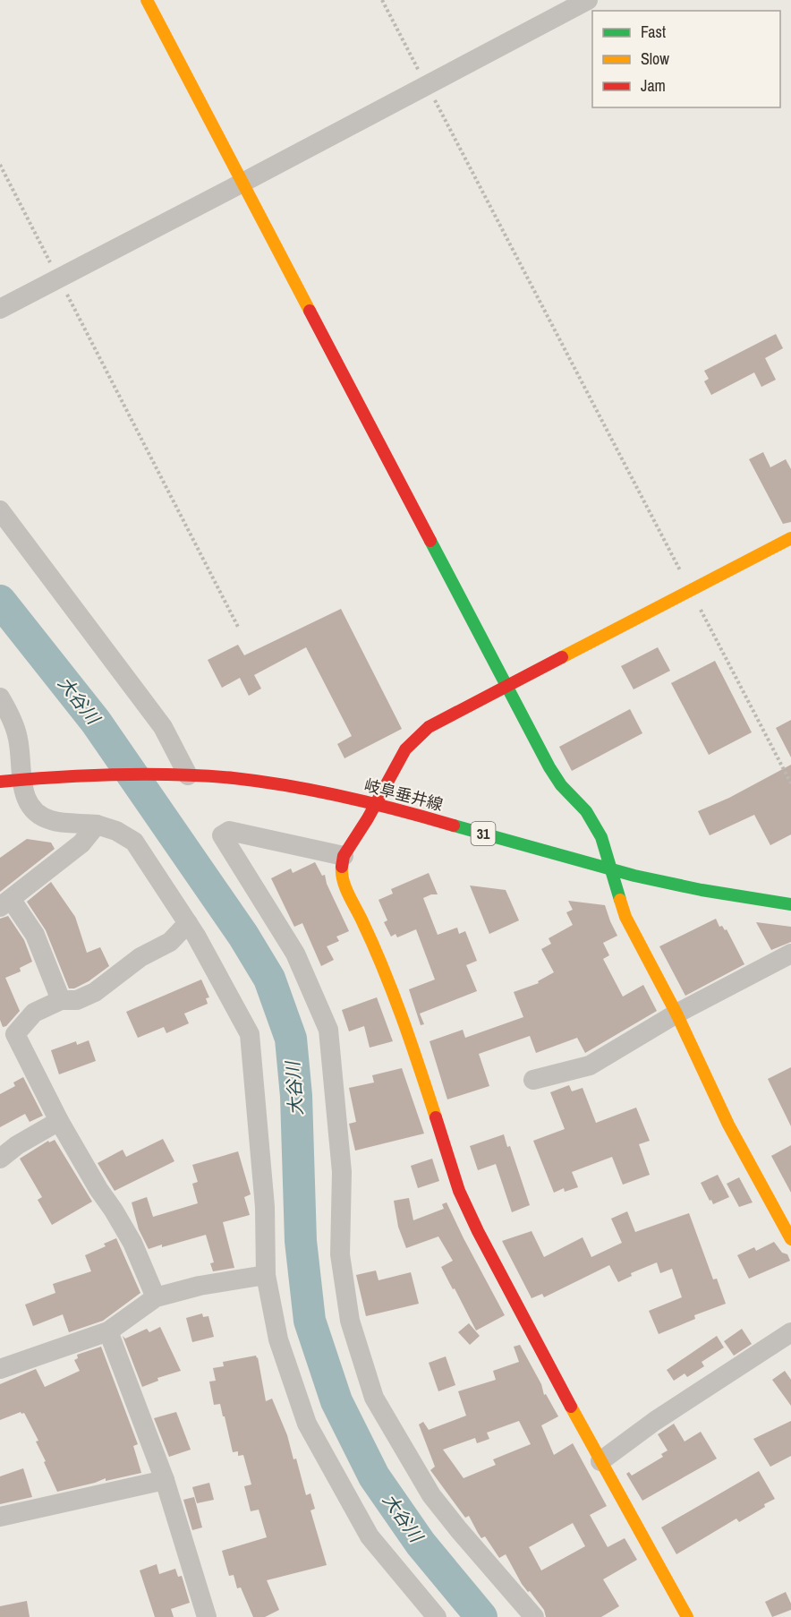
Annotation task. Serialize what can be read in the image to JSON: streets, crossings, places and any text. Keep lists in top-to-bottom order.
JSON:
{
  "streets": {
    "street": ["岐阜垂井線", "31"]
  },
  "water": ["大谷川"],
  "legend": ["Fast", "Slow", "Jam"]
}
